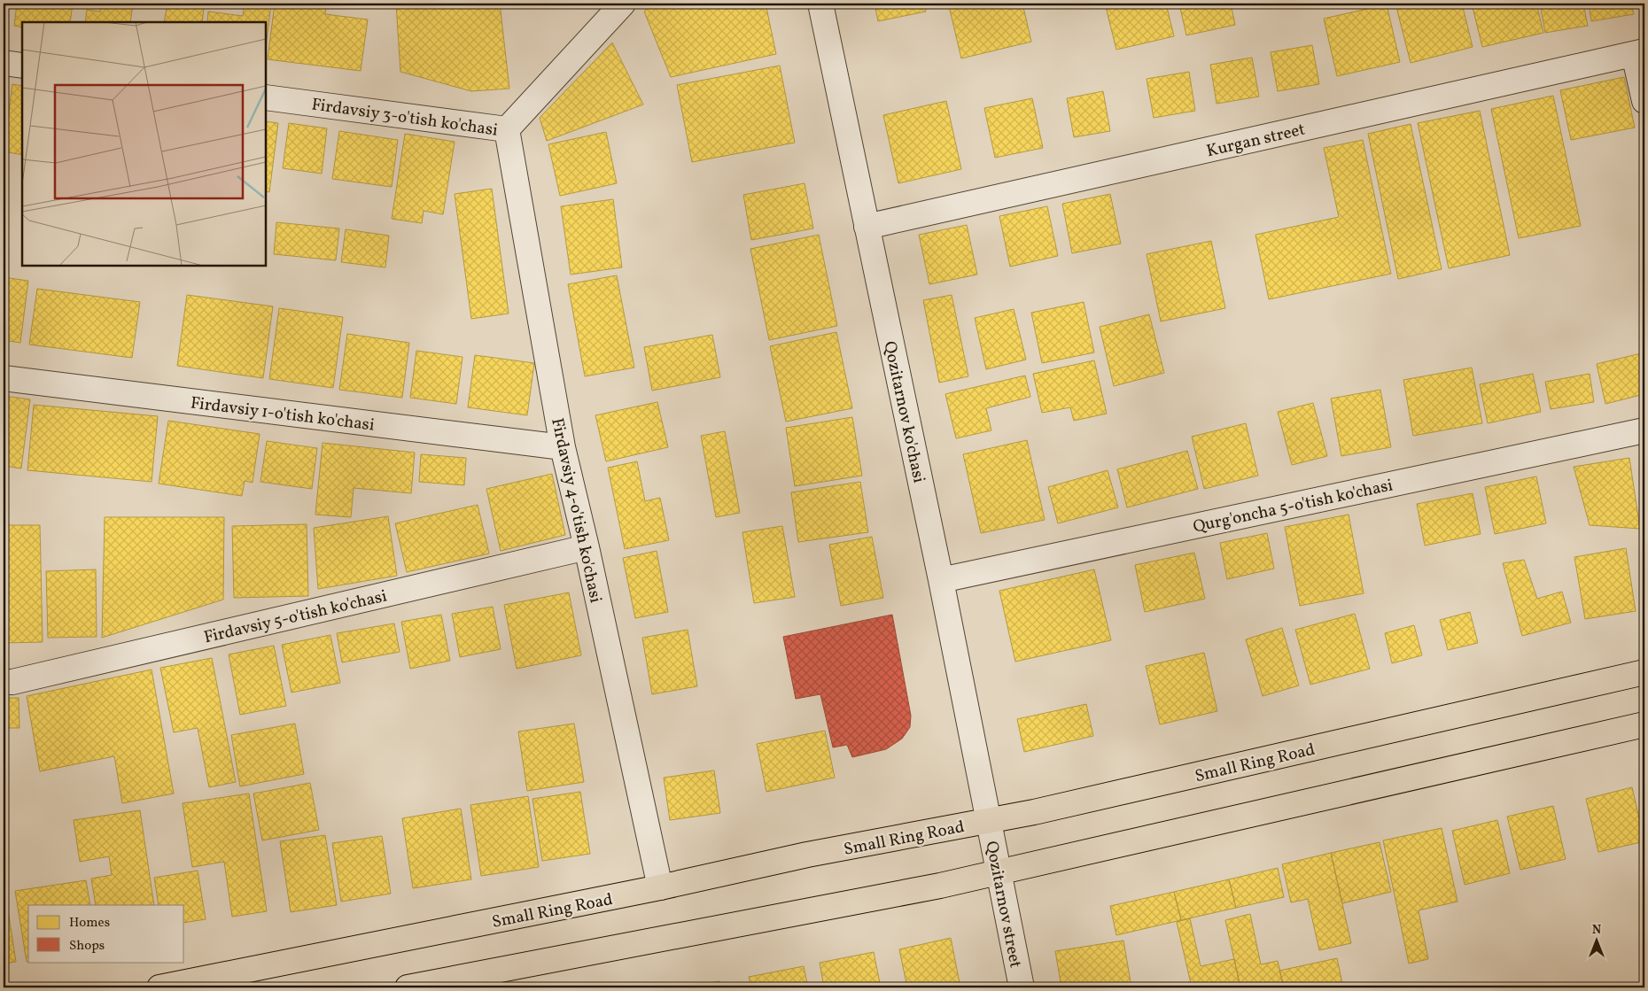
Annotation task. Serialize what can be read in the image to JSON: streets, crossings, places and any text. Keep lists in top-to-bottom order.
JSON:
{
  "streets": {
    "highway": ["Small Ring Road"],
    "street": [
      "Firdavsiy 3-o'tish ko'chasi",
      "Kurgan street",
      "Qozitarnov ko'chasi",
      "Firdavsiy 1-o'tish ko'chasi",
      "Qurg'oncha 5-o'tish ko'chasi",
      "Firdavsiy 4-o'tish ko'chasi",
      "Firdavsiy 5-o'tish ko'chasi",
      "Qozitarnov street"
    ]
  },
  "crossings": [
    ["Firdavsiy 3-o'tish ko'chasi", "Firdavsiy 4-o'tish ko'chasi"],
    ["Kurgan street", "Qozitarnov ko'chasi"],
    ["Qozitarnov ko'chasi", "Qurg'oncha 5-o'tish ko'chasi"],
    ["Qozitarnov ko'chasi", "Small Ring Road"],
    ["Qozitarnov ko'chasi", "Qozitarnov street"],
    ["Firdavsiy 1-o'tish ko'chasi", "Firdavsiy 4-o'tish ko'chasi"],
    ["Firdavsiy 4-o'tish ko'chasi", "Firdavsiy 5-o'tish ko'chasi"],
    ["Firdavsiy 4-o'tish ko'chasi", "Small Ring Road"],
    ["Small Ring Road", "Qozitarnov street"]
  ],
  "legend": ["Homes", "Shops"],
  "north": "top"
}
